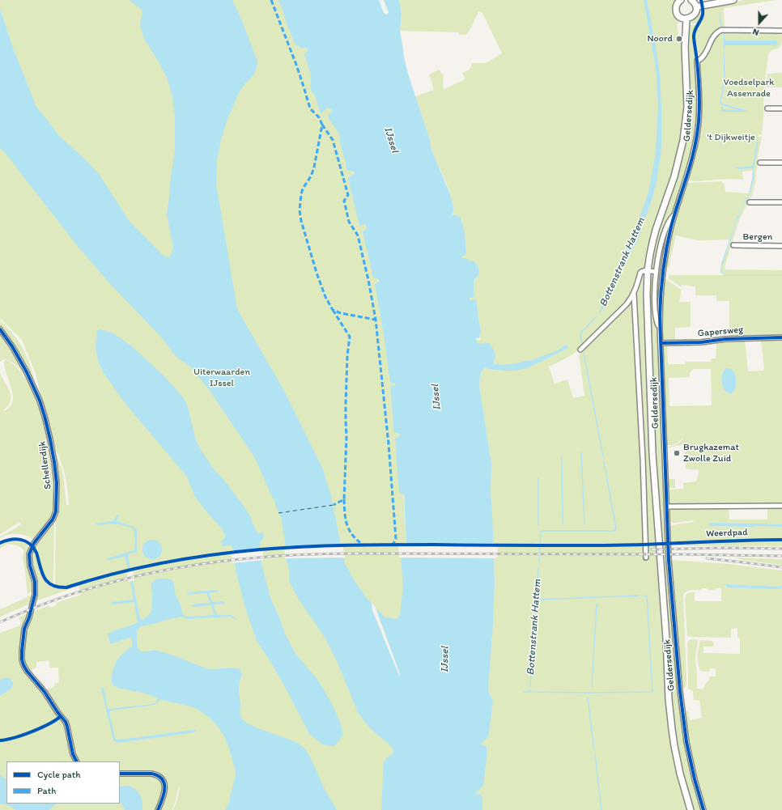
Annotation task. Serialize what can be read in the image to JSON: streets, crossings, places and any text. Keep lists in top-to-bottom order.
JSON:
{
  "streets": {
    "main road": ["Geldersedijk"],
    "street": ["Bergen", "Gapersweg", "Schellerdijk"],
    "cycle path": ["Weerdpad"]
  },
  "crossings": [
    ["Geldersedijk", "Gapersweg"]
  ],
  "water": ["IJssel", "Bottenstrank Hattem"],
  "parks": ["Voedselpark Assenrade", "'t Dijkweitje", "Uiterwaarden IJssel"],
  "places": ["Noord", "Brugkazemat Zwolle Zuid"],
  "legend": ["Cycle path", "Path"],
  "north": "bottom"
}
